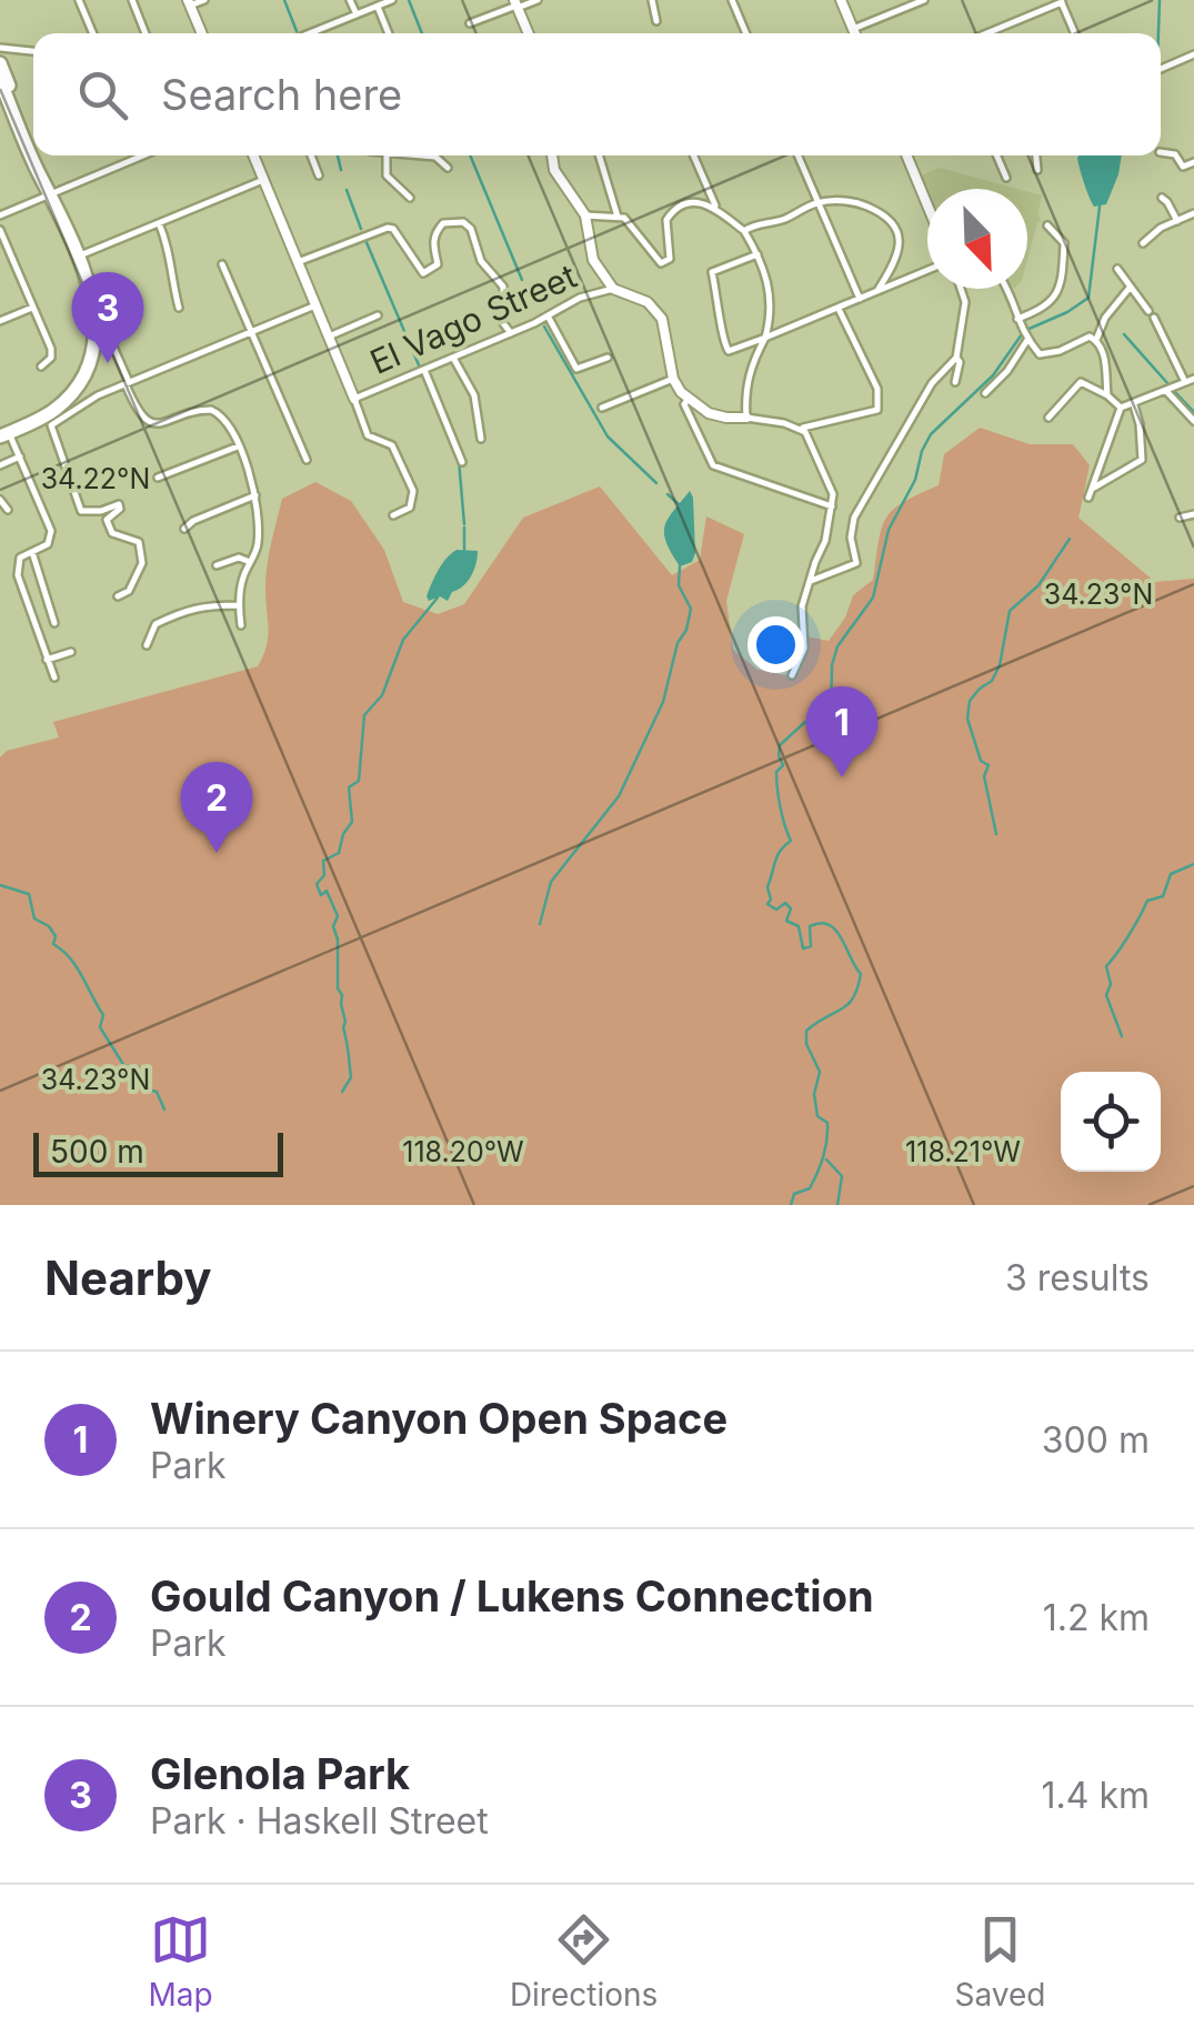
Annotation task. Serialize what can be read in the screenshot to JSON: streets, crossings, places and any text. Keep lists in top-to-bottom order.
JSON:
{
  "streets": {
    "street": ["El Vago Street"]
  },
  "scale_bar": "500 m",
  "north": "bottom right",
  "page": {
    "search": "Search here",
    "pins": ["3", "1", "2"],
    "scale": "500 m",
    "heading": ["Nearby", "3 results"],
    "list": [
      {
        "mark": "1",
        "name": "Winery Canyon Open Space",
        "note": "Park",
        "value": "300 m"
      },
      {
        "mark": "2",
        "name": "Gould Canyon / Lukens Connection",
        "note": "Park",
        "value": "1.2 km"
      },
      {
        "mark": "3",
        "name": "Glenola Park",
        "note": "Park · Haskell Street",
        "value": "1.4 km"
      }
    ],
    "nav": ["Map", "Directions", "Saved"]
  },
  "coordinates": [
    "34.22°N",
    "34.23°N",
    "118.20°W",
    "118.21°W"
  ]
}
